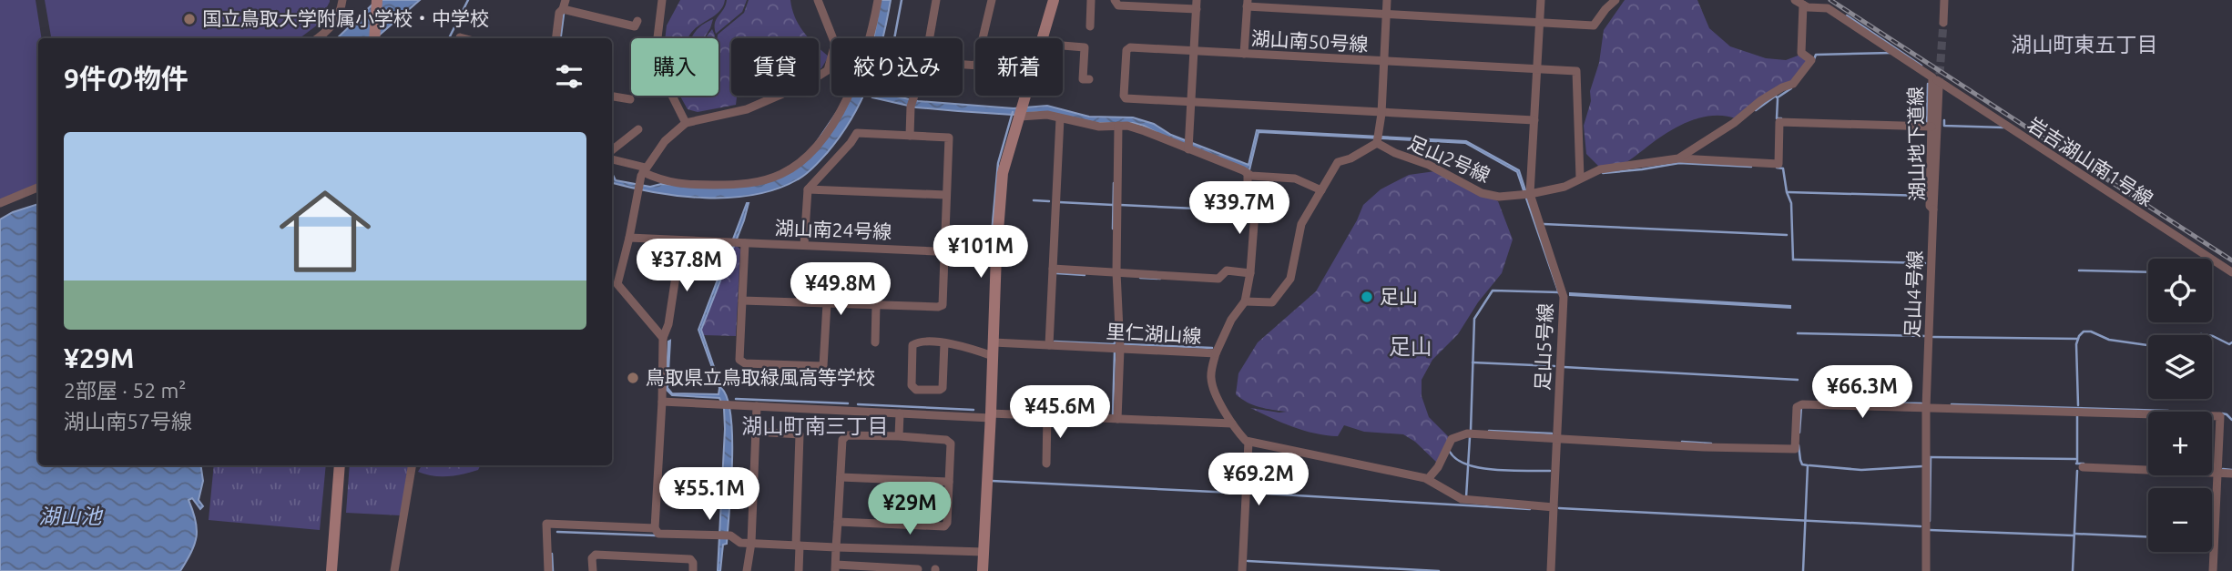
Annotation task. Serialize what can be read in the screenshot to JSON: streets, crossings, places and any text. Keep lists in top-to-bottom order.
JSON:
{
  "streets": {
    "street": [
      "湖山南50号線",
      "湖山地下道線",
      "足山2号線",
      "岩吉湖山南1号線",
      "湖山南24号線",
      "足山4号線",
      "里仁湖山線",
      "足山5号線"
    ]
  },
  "crossings": [
    ["湖山南50号線", "足山2号線"],
    ["湖山地下道線", "足山2号線"],
    ["湖山地下道線", "岩吉湖山南1号線"],
    ["湖山地下道線", "足山4号線"],
    ["足山2号線", "足山5号線"]
  ],
  "districts": ["湖山町東五丁目", "足山", "湖山町南三丁目"],
  "water": ["湖山池"],
  "places": ["国立鳥取大学附属小学校・中学校", "足山", "鳥取県立鳥取緑風高等学校"],
  "page": {
    "chip": [
      "購入",
      "賃貸",
      "絞り込み",
      "新着"
    ],
    "heading": "9件の物件",
    "list": [
      {
        "name": "¥29M",
        "note": "2部屋 · 52 m² · 湖山南57号線"
      }
    ],
    "price": [
      "¥39.7M",
      "¥101M",
      "¥37.8M",
      "¥49.8M",
      "¥66.3M",
      "¥45.6M",
      "¥69.2M",
      "¥55.1M",
      "¥29M"
    ],
    "map_buttons": ["+", "−"]
  }
}
